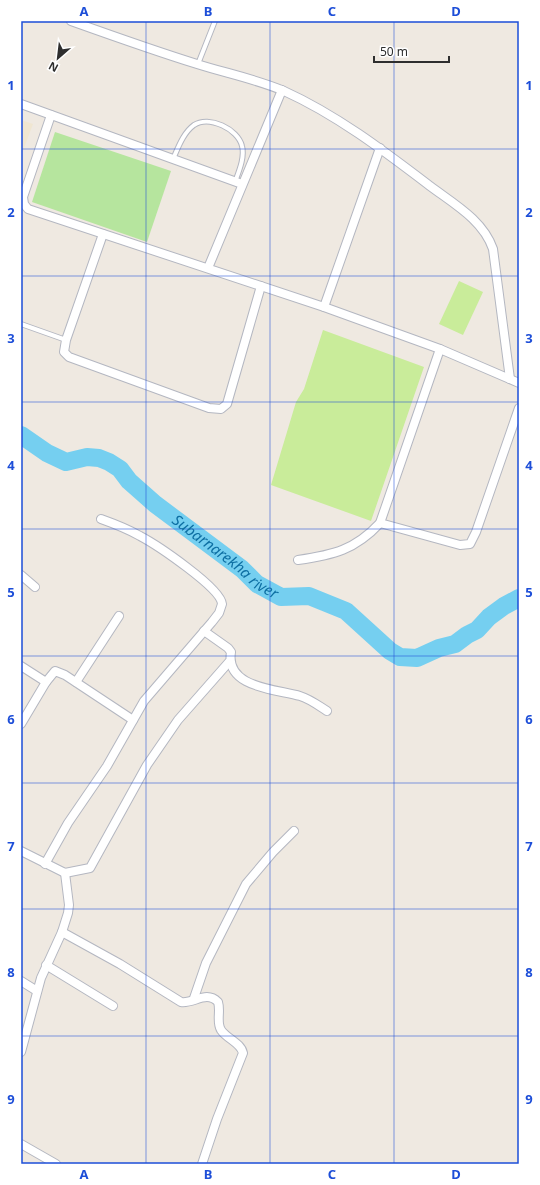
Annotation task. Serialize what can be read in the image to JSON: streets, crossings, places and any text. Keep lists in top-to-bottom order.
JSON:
{
  "water": ["Subarnarekha river"],
  "scale_bar": "50 m",
  "north": "bottom left",
  "grid": {
    "columns": [
      "A",
      "B",
      "C",
      "D"
    ],
    "rows": [
      "1",
      "2",
      "3",
      "4",
      "5",
      "6",
      "7",
      "8",
      "9"
    ]
  }
}
